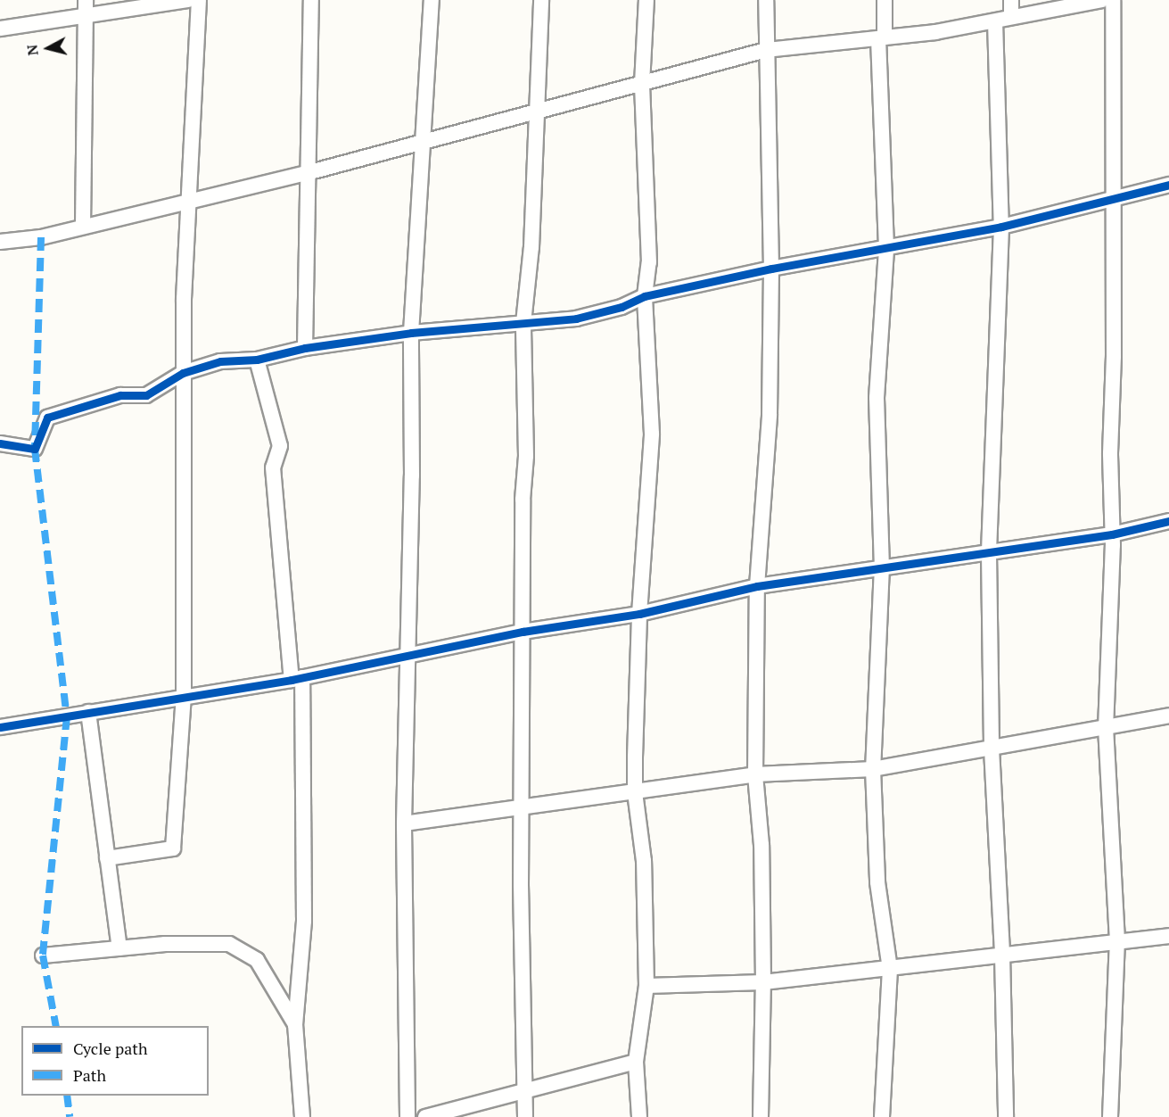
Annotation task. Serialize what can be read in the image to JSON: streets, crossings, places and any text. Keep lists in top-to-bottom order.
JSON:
{
  "legend": ["Cycle path", "Path"],
  "north": "left"
}
